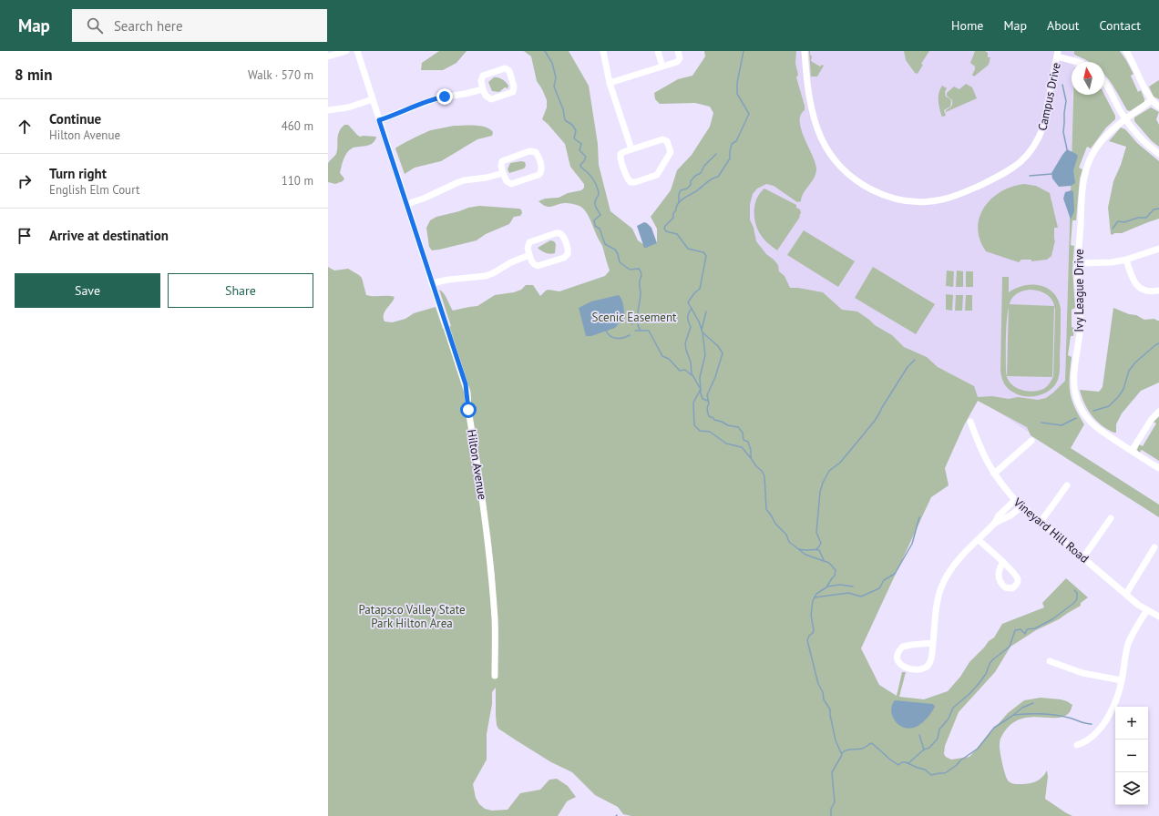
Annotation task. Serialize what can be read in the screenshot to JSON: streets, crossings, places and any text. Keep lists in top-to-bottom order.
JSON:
{
  "streets": {
    "street": [
      "Campus Drive",
      "Ivy League Drive",
      "Hilton Avenue",
      "Vineyard Hill Road"
    ]
  },
  "parks": ["Scenic Easement", "Patapsco Valley State Park Hilton Area"],
  "north": "top",
  "page": {
    "header": "Map",
    "search": "Search here",
    "nav": [
      "Home",
      "Map",
      "About",
      "Contact"
    ],
    "heading": ["8 min", "Walk · 570 m"],
    "list": [
      ["Continue", "Hilton Avenue", "460 m"],
      ["Turn right", "English Elm Court", "110 m"],
      "Arrive at destination"
    ],
    "buttons": ["Save", "Share"],
    "map_buttons": ["+", "−"]
  }
}
